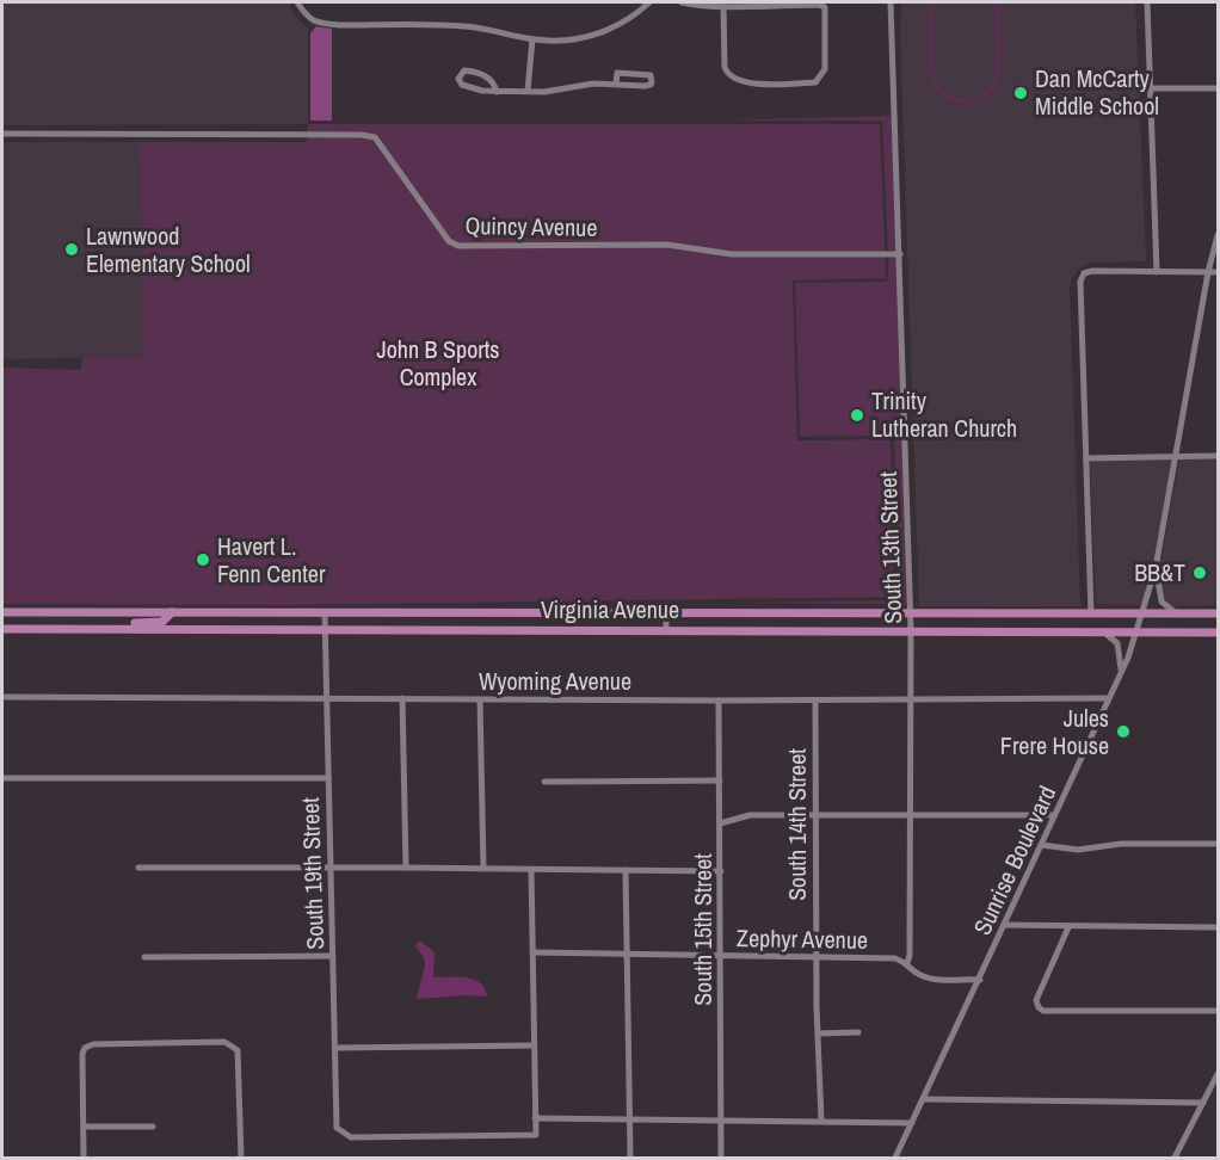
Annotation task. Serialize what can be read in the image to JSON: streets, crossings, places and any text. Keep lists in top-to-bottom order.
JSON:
{
  "streets": {
    "main road": ["Virginia Avenue"],
    "street": [
      "Quincy Avenue",
      "South 13th Street",
      "Wyoming Avenue",
      "South 14th Street",
      "Sunrise Boulevard",
      "South 19th Street",
      "South 15th Street",
      "Zephyr Avenue"
    ]
  },
  "crossings": [
    ["Quincy Avenue", "South 13th Street"],
    ["South 13th Street", "Virginia Avenue"],
    ["South 13th Street", "Wyoming Avenue"],
    ["South 13th Street", "Zephyr Avenue"],
    ["Virginia Avenue", "Sunrise Boulevard"],
    ["Virginia Avenue", "South 19th Street"],
    ["Wyoming Avenue", "South 14th Street"],
    ["Wyoming Avenue", "Sunrise Boulevard"],
    ["Wyoming Avenue", "South 19th Street"],
    ["Wyoming Avenue", "South 15th Street"],
    ["South 14th Street", "Zephyr Avenue"],
    ["Sunrise Boulevard", "Zephyr Avenue"],
    ["South 15th Street", "Zephyr Avenue"]
  ],
  "parks": ["John B Sports Complex"],
  "places": [
    "Dan McCarty Middle School",
    "Lawnwood Elementary School",
    "Trinity Lutheran Church",
    "Havert L. Fenn Center",
    "BB&T",
    "Jules Frere House"
  ]
}
